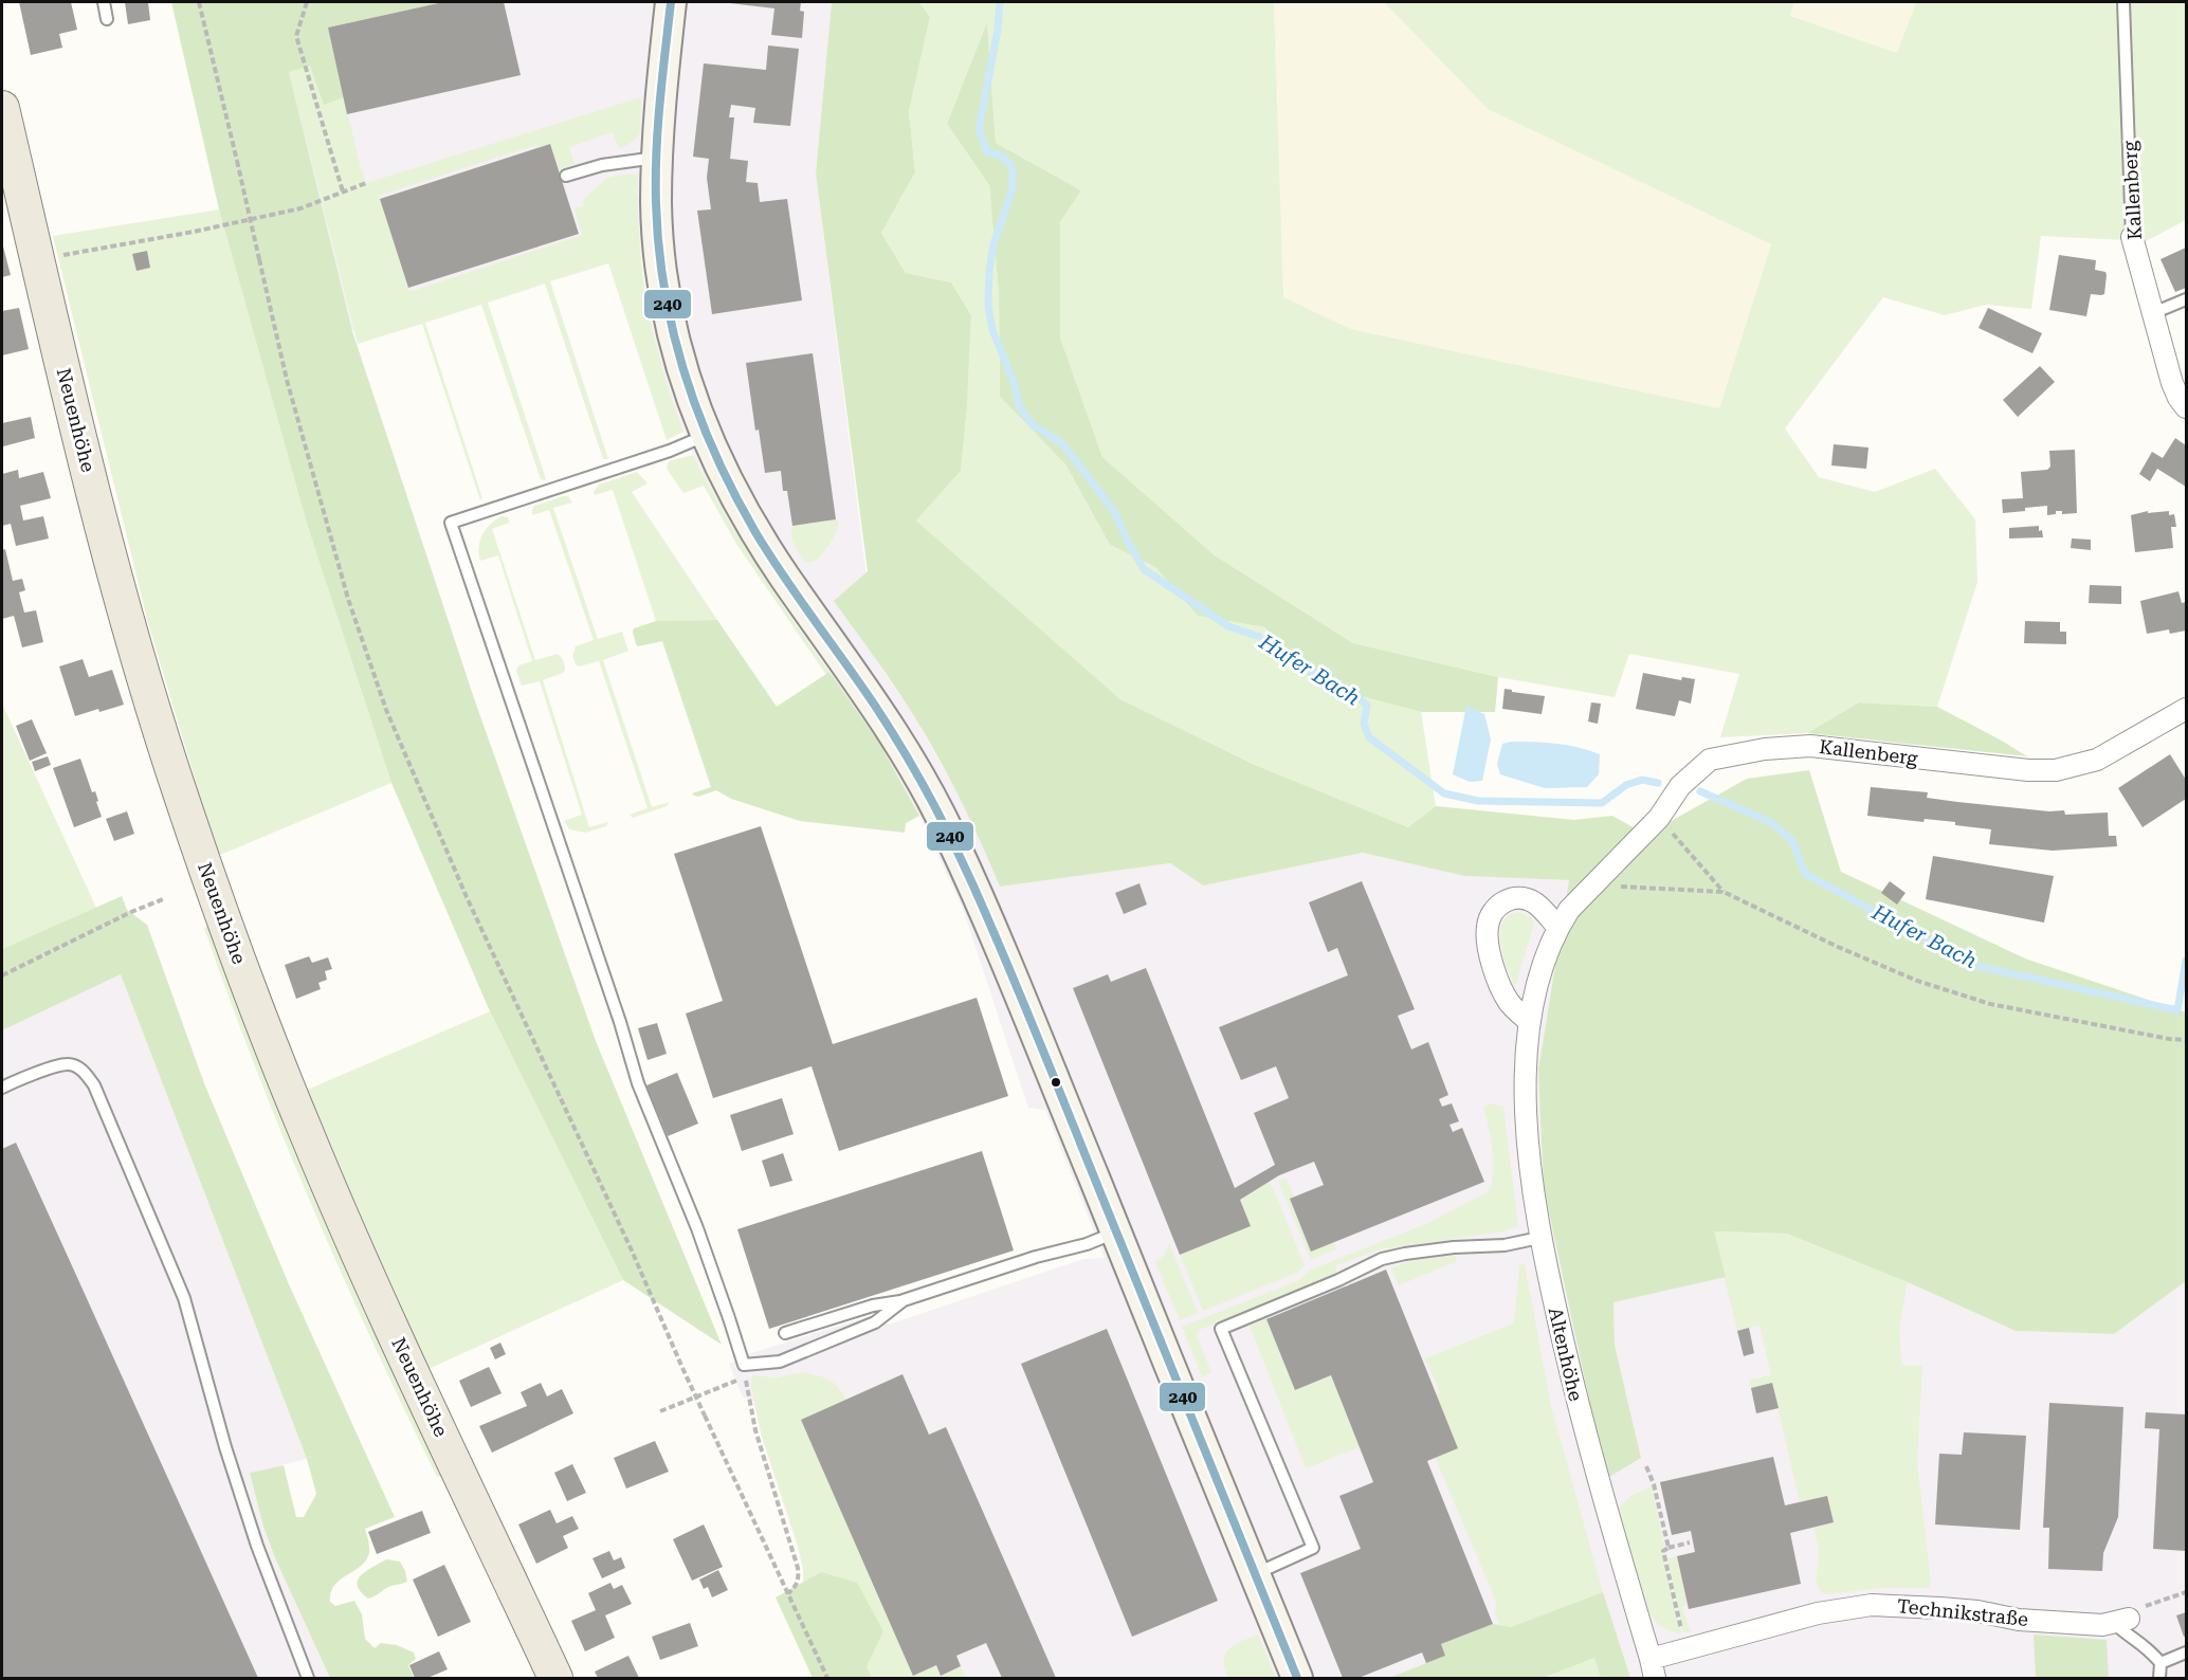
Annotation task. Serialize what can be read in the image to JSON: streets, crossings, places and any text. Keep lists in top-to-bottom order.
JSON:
{
  "streets": {
    "main road": ["Neuenhöhe"],
    "street": ["Kallenberg", "Altenhöhe", "Technikstraße"]
  },
  "crossings": [
    ["Kallenberg", "Altenhöhe"],
    ["Altenhöhe", "Technikstraße"]
  ],
  "water": ["Hufer Bach"],
  "lines": ["transit line 240"]
}
